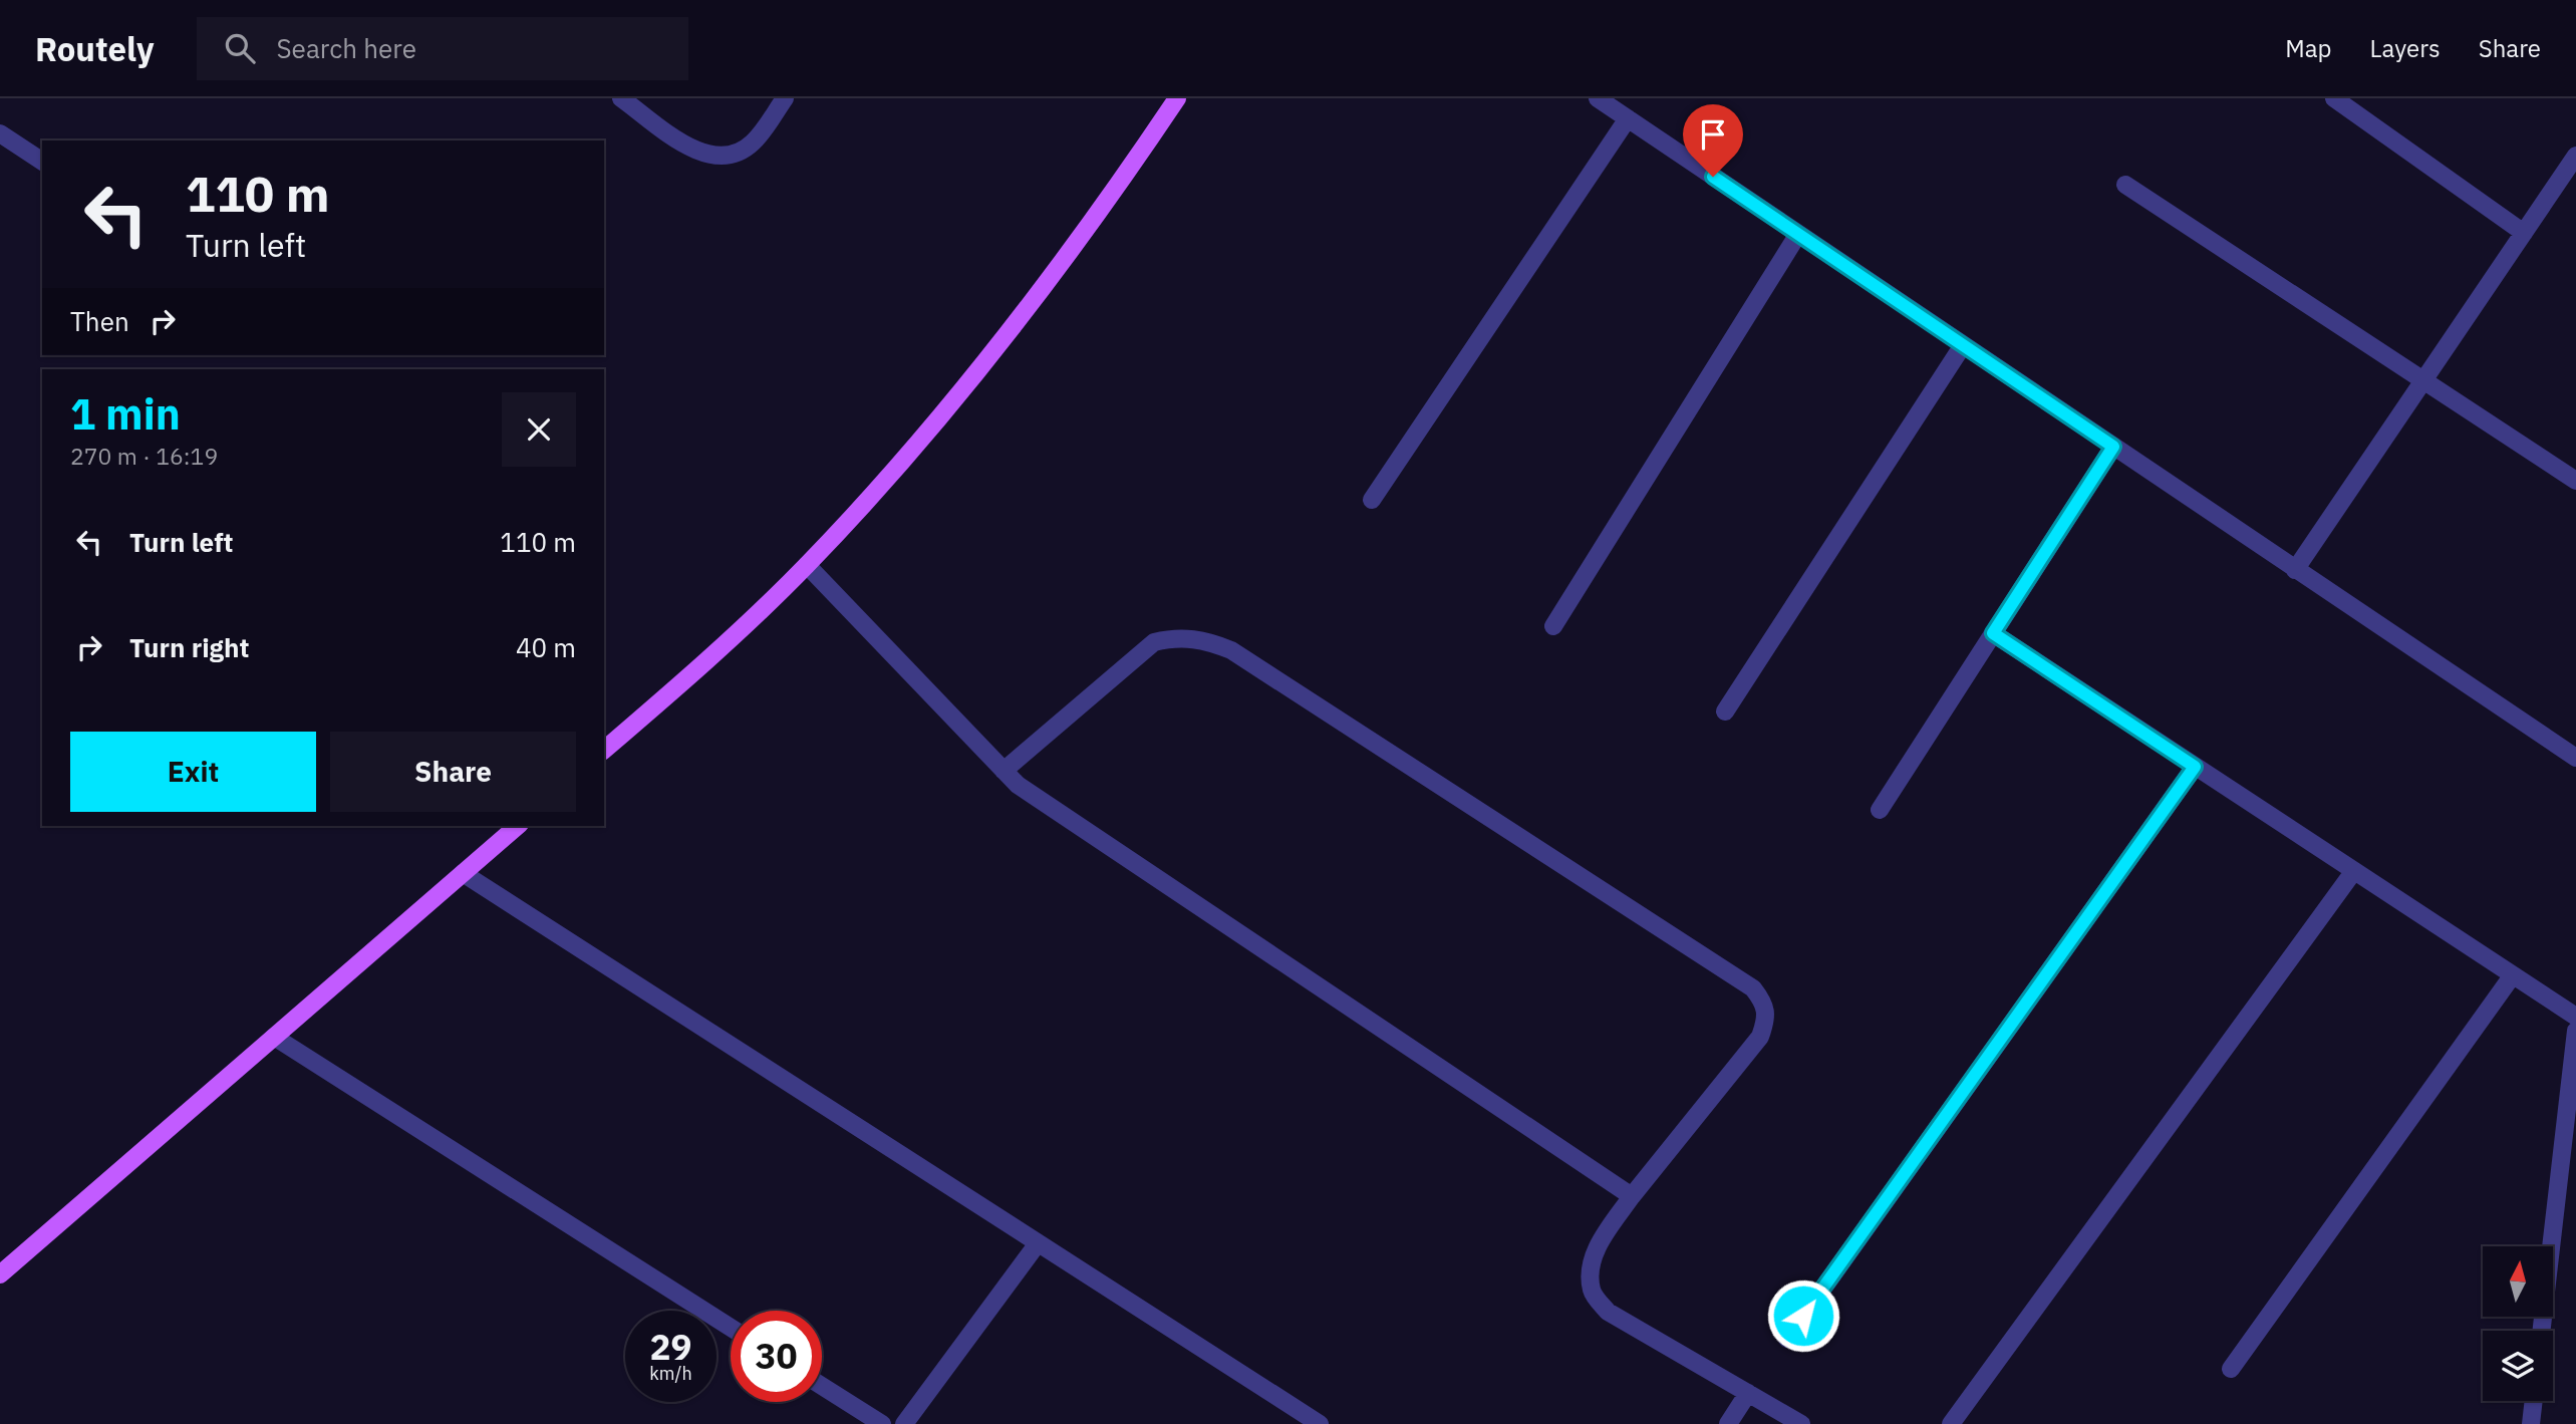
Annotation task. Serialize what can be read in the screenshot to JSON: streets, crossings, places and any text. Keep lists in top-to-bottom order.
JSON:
{
  "north": "top",
  "page": {
    "header": "Routely",
    "search": "Search here",
    "nav": ["Map", "Layers", "Share"],
    "turn": ["110 m", "Turn left"],
    "then": "Then",
    "heading": ["1 min", "270 m · 16:19"],
    "list": [
      {
        "name": "Turn left",
        "value": "110 m"
      },
      {
        "name": "Turn right",
        "value": "40 m"
      }
    ],
    "buttons": ["Exit", "Share"],
    "speed": "29 km/h",
    "limit": "30"
  }
}
